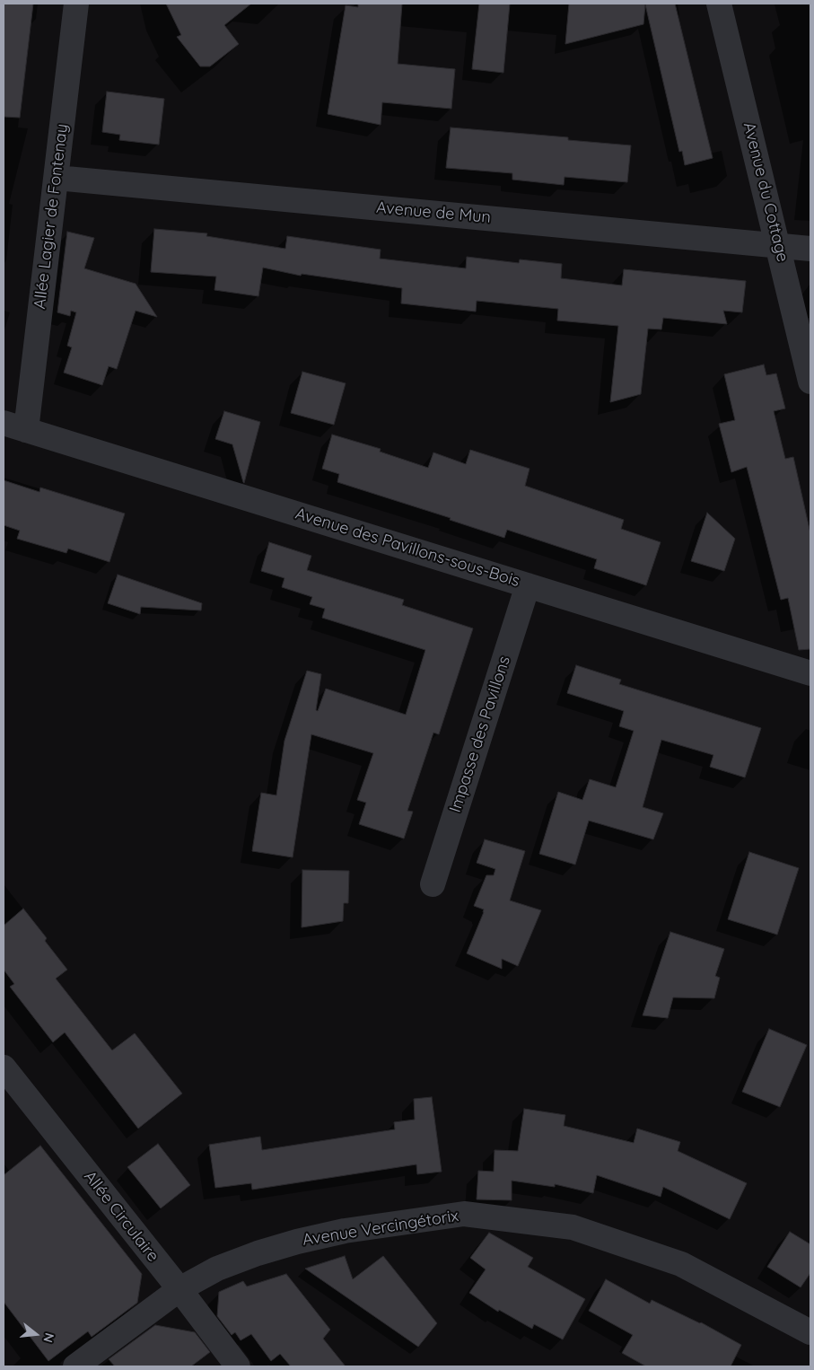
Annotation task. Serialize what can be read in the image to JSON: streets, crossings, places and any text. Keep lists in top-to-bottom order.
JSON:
{
  "streets": {
    "street": [
      "Avenue du Cottage",
      "Avenue de Mun",
      "Allée Lagier de Fontenay",
      "Avenue des Pavillons-sous-Bois",
      "Impasse des Pavillons",
      "Allée Circulaire",
      "Avenue Vercingétorix"
    ]
  },
  "crossings": [
    ["Avenue du Cottage", "Avenue de Mun"],
    ["Avenue de Mun", "Allée Lagier de Fontenay"],
    ["Allée Lagier de Fontenay", "Avenue des Pavillons-sous-Bois"],
    ["Avenue des Pavillons-sous-Bois", "Impasse des Pavillons"],
    ["Allée Circulaire", "Avenue Vercingétorix"]
  ],
  "north": "right"
}
